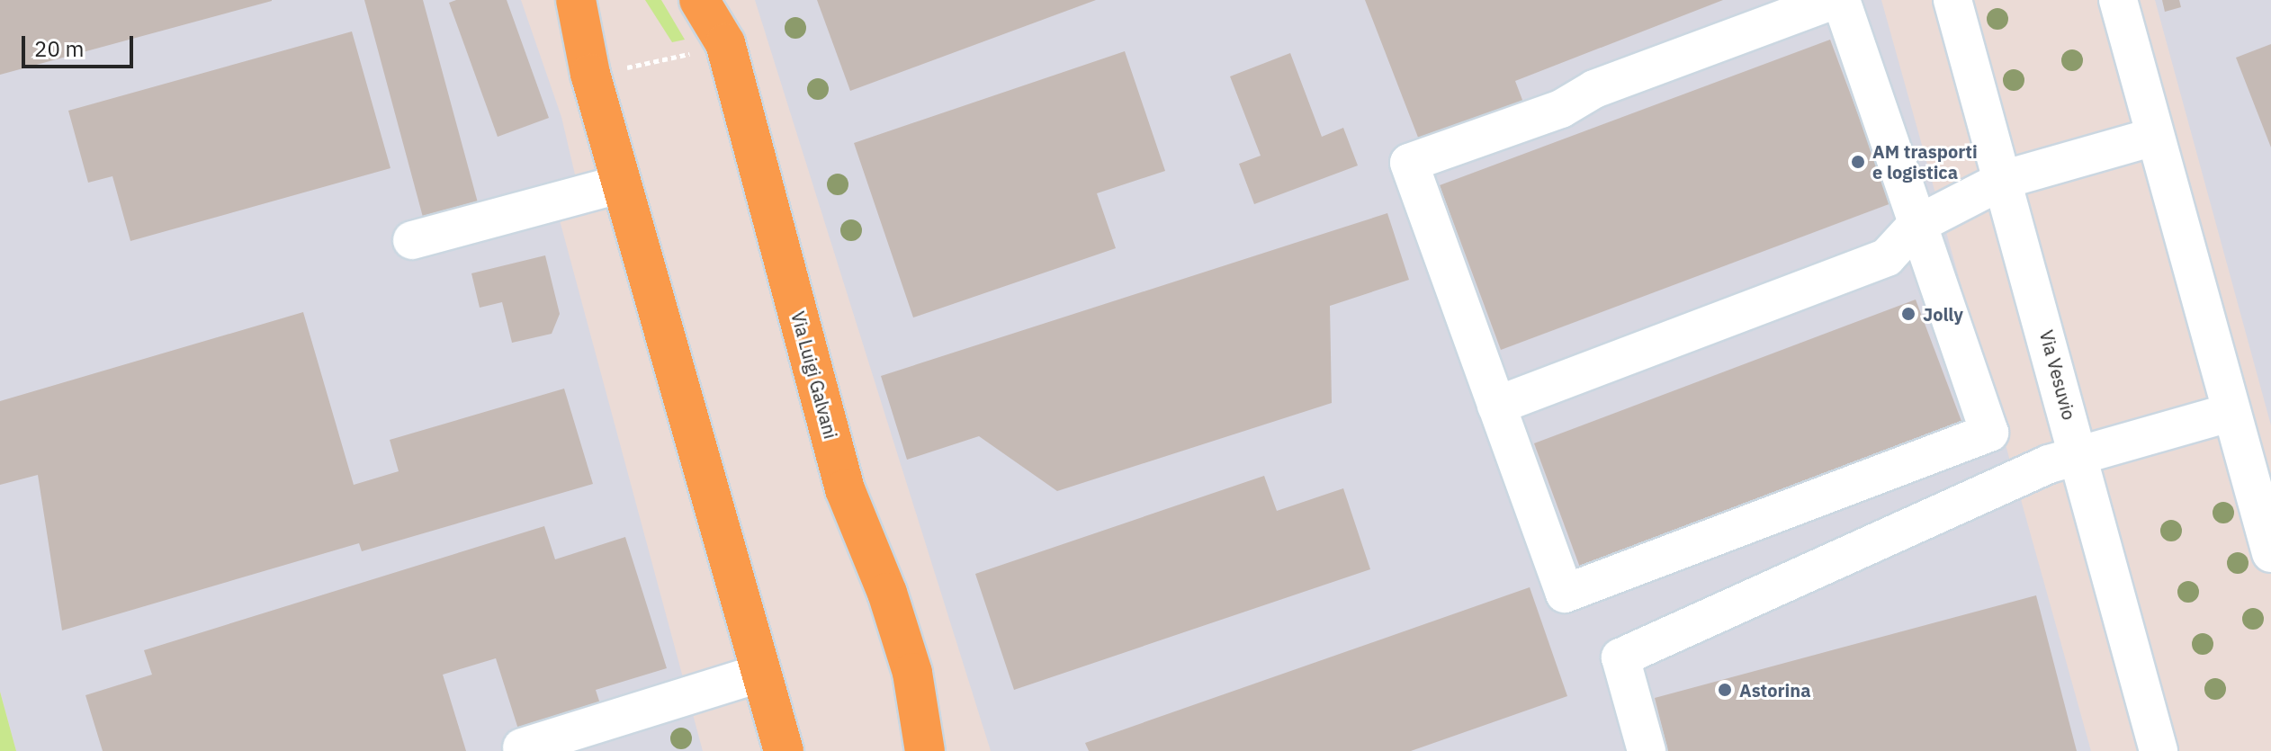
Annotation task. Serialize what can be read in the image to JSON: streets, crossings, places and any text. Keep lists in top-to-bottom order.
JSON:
{
  "streets": {
    "main road": ["Via Luigi Galvani"],
    "street": ["Via Vesuvio"]
  },
  "places": ["AM trasporti e logistica", "Jolly", "Astorina"],
  "scale_bar": "20 m"
}
